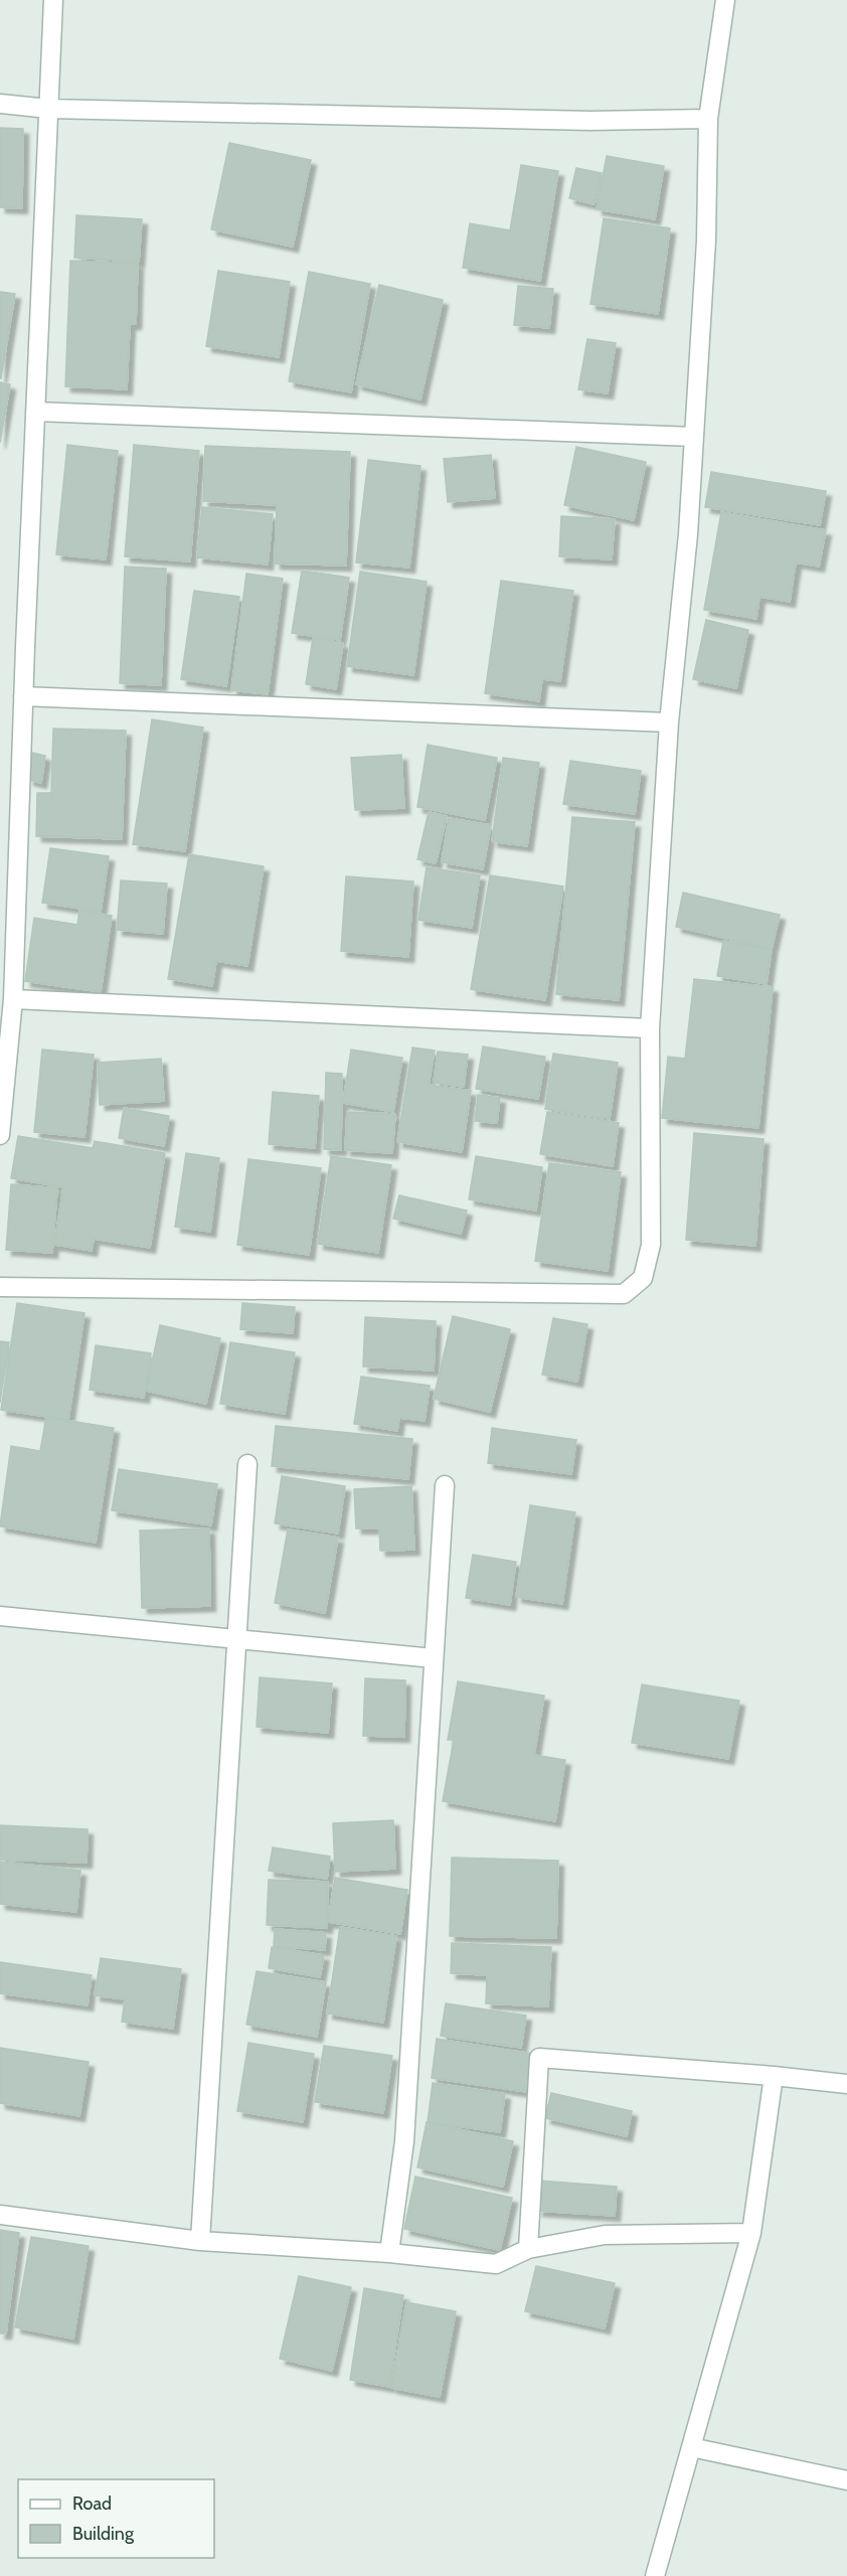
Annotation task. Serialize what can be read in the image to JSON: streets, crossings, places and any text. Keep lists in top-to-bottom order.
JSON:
{
  "legend": ["Road", "Building"]
}
